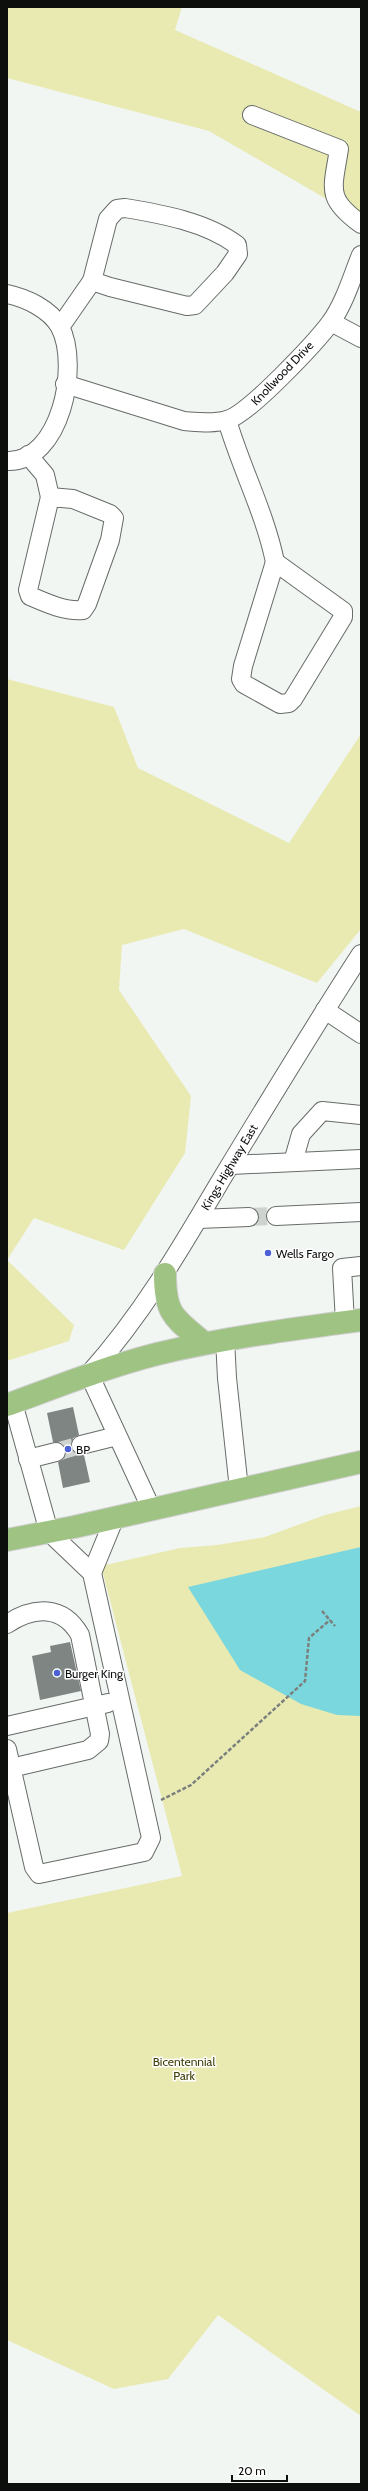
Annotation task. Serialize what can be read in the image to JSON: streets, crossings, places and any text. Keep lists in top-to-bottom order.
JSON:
{
  "streets": {
    "street": ["Knollwood Drive", "Kings Highway East"]
  },
  "parks": ["Bicentennial Park"],
  "places": ["Wells Fargo", "BP", "Burger King"],
  "scale_bar": "20 m"
}
